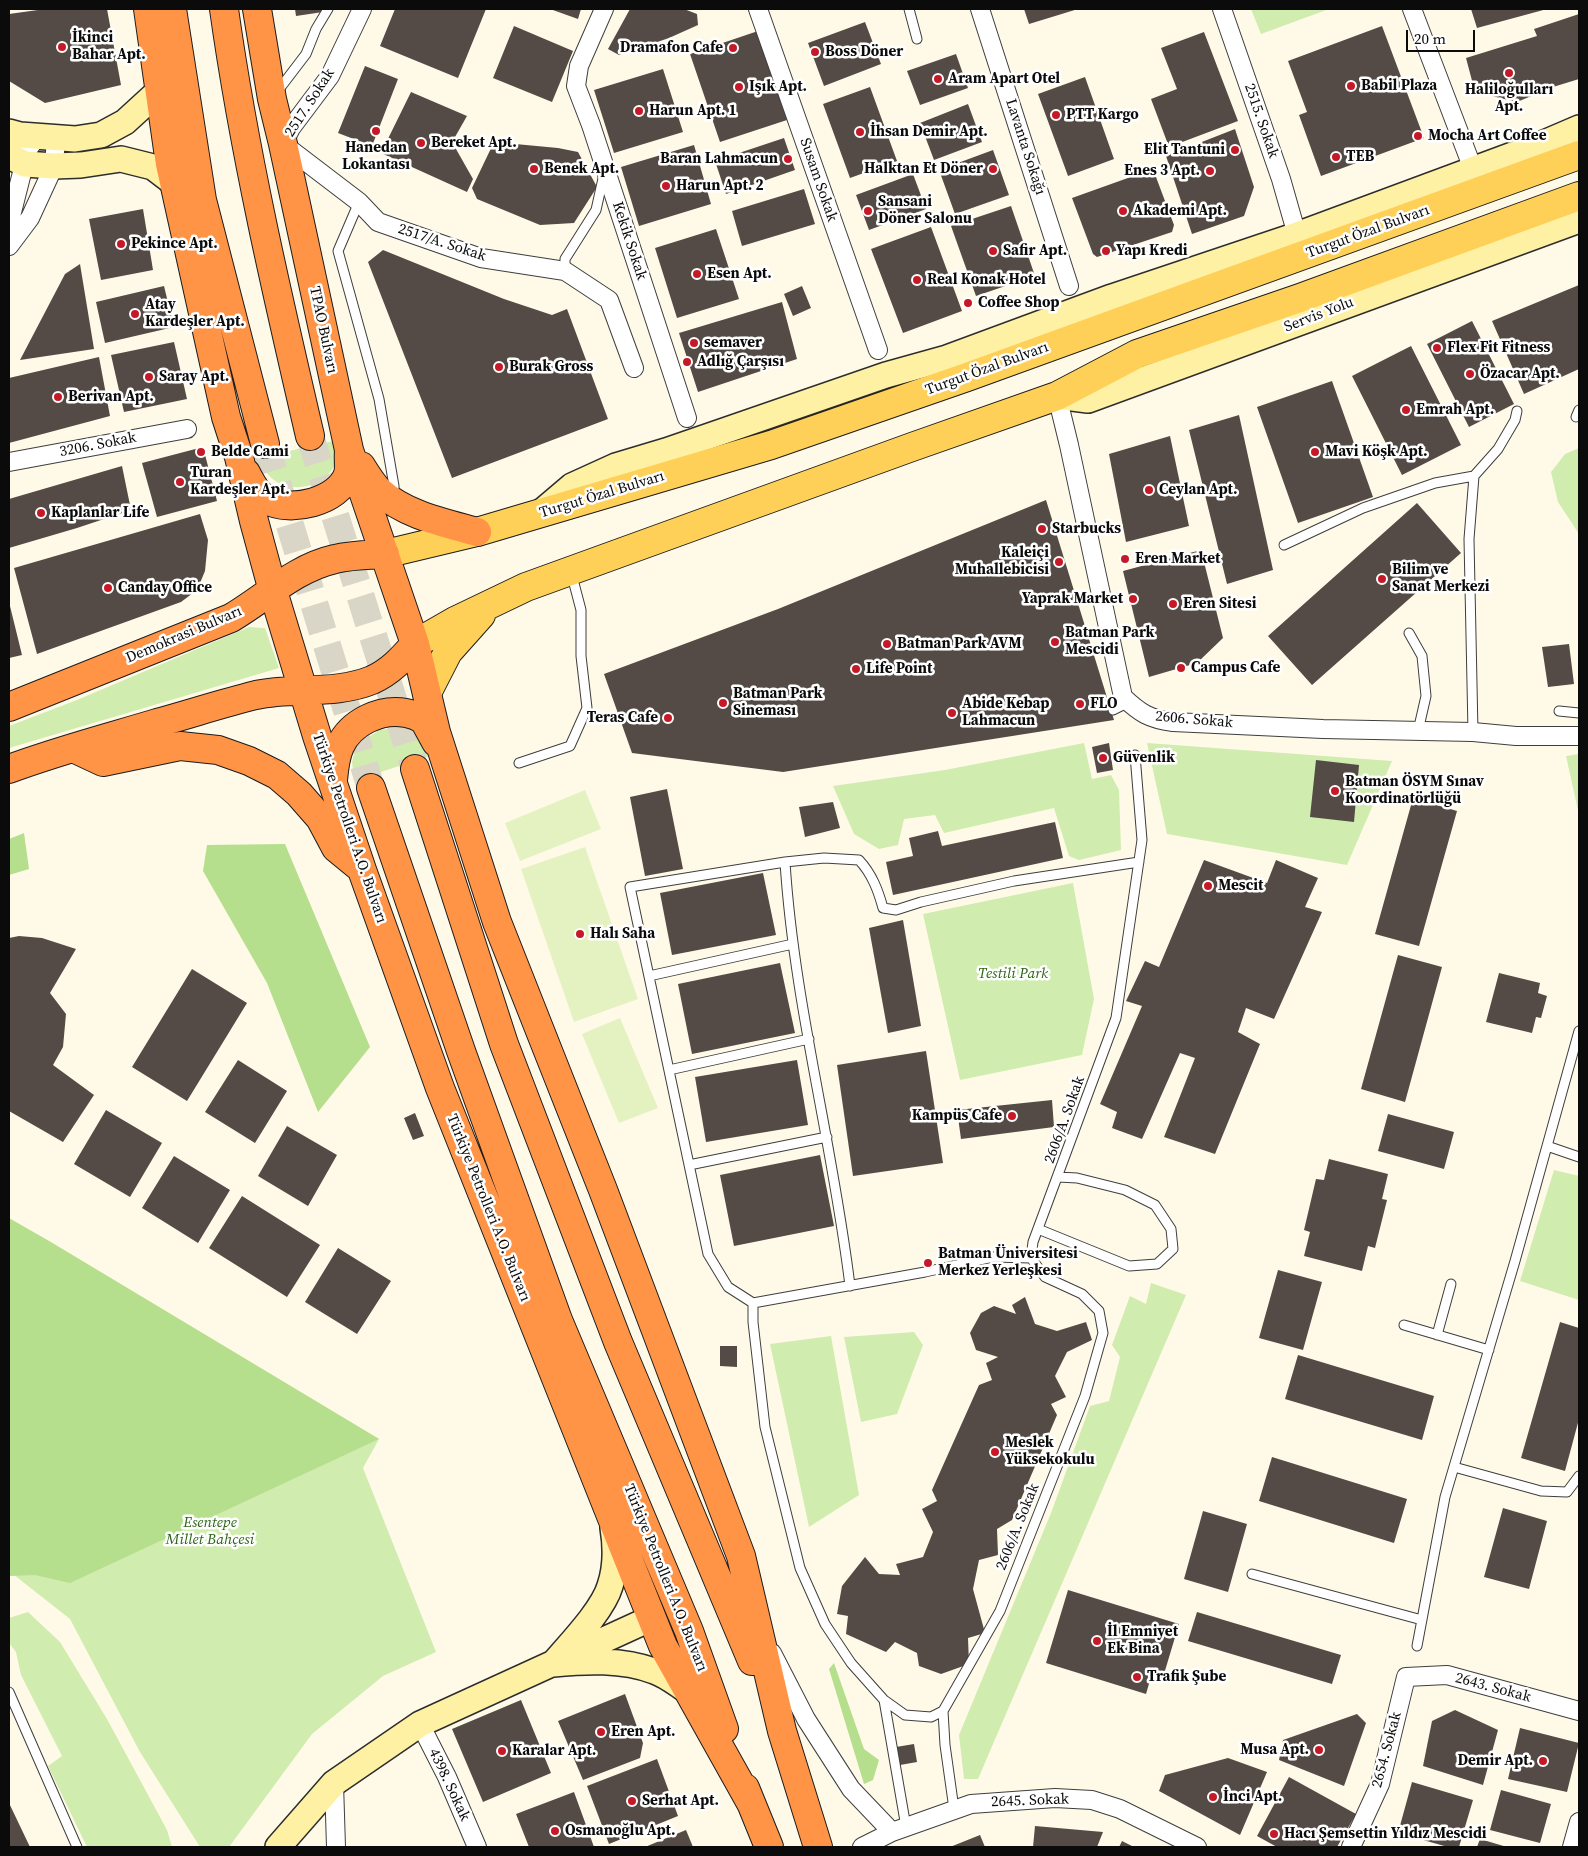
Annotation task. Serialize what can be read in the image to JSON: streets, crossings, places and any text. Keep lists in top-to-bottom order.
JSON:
{
  "streets": {
    "highway": ["TPAO Bulvarı", "Demokrasi Bulvarı", "Türkiye Petrolleri A.O. Bulvarı"],
    "main road": ["Turgut Özal Bulvarı"],
    "street": [
      "2517. Sokak",
      "2515. Sokak",
      "Lavanta Sokağı",
      "Susam Sokak",
      "Kekik Sokak",
      "2517/A. Sokak",
      "Servis Yolu",
      "3206. Sokak",
      "2606. Sokak",
      "2643. Sokak",
      "2654. Sokak",
      "4398. Sokak",
      "2645. Sokak"
    ],
    "lane": ["2606/A. Sokak"]
  },
  "crossings": [
    ["2517. Sokak", "2517/A. Sokak"],
    ["2517. Sokak", "TPAO Bulvarı"],
    ["Turgut Özal Bulvarı", "TPAO Bulvarı"],
    ["Turgut Özal Bulvarı", "Demokrasi Bulvarı"],
    ["Turgut Özal Bulvarı", "Türkiye Petrolleri A.O. Bulvarı"],
    ["2517/A. Sokak", "TPAO Bulvarı"],
    ["Servis Yolu", "2606. Sokak"],
    ["TPAO Bulvarı", "Demokrasi Bulvarı"],
    ["TPAO Bulvarı", "Türkiye Petrolleri A.O. Bulvarı"],
    ["Demokrasi Bulvarı", "Türkiye Petrolleri A.O. Bulvarı"],
    ["2643. Sokak", "2654. Sokak"]
  ],
  "parks": ["Testili Park", "Esentepe Millet Bahçesi"],
  "places": [
    "İkinci Bahar Apt.",
    "Dramafon Cafe",
    "Boss Döner",
    "Haliloğulları Apt.",
    "Aram Apart Otel",
    "Babil Plaza",
    "Işık Apt.",
    "Harun Apt. 1",
    "PTT Kargo",
    "Hanedan Lokantası",
    "İhsan Demir Apt.",
    "Mocha Art Coffee",
    "Bereket Apt.",
    "Elit Tantuni",
    "TEB",
    "Baran Lahmacun",
    "Benek Apt.",
    "Halktan Et Döner",
    "Enes 3 Apt.",
    "Harun Apt. 2",
    "Sansani Döner Salonu",
    "Akademi Apt.",
    "Pekince Apt.",
    "Safir Apt.",
    "Yapı Kredi",
    "Esen Apt.",
    "Real Konak Hotel",
    "Coffee Shop",
    "Atay Kardeşler Apt.",
    "semaver",
    "Flex Fit Fitness",
    "Adlığ Çarşısı",
    "Burak Gross",
    "Özacar Apt.",
    "Saray Apt.",
    "Berivan Apt.",
    "Emrah Apt.",
    "Belde Cami",
    "Mavi Köşk Apt.",
    "Turan Kardeşler Apt.",
    "Ceylan Apt.",
    "Kaplanlar Life",
    "Starbucks",
    "Eren Market",
    "Kaleiçi Muhallebicisi",
    "Bilim ve Sanat Merkezi",
    "Canday Office",
    "Yaprak Market",
    "Eren Sitesi",
    "Batman Park Mescidi",
    "Batman Park AVM",
    "Campus Cafe",
    "Life Point",
    "Batman Park Sineması",
    "FLO",
    "Abide Kebap Lahmacun",
    "Teras Cafe",
    "Güvenlik",
    "Batman ÖSYM Sınav Koordinatörlüğü",
    "Mescit",
    "Halı Saha",
    "Kampüs Cafe",
    "Batman Üniversitesi Merkez Yerleşkesi",
    "Meslek Yüksekokulu",
    "İl Emniyet Ek Bina",
    "Trafik Şube",
    "Eren Apt.",
    "Musa Apt.",
    "Karalar Apt.",
    "Demir Apt.",
    "İnci Apt.",
    "Serhat Apt.",
    "Osmanoğlu Apt.",
    "Hacı Şemsettin Yıldız Mescidi"
  ],
  "scale_bar": "20 m"
}
